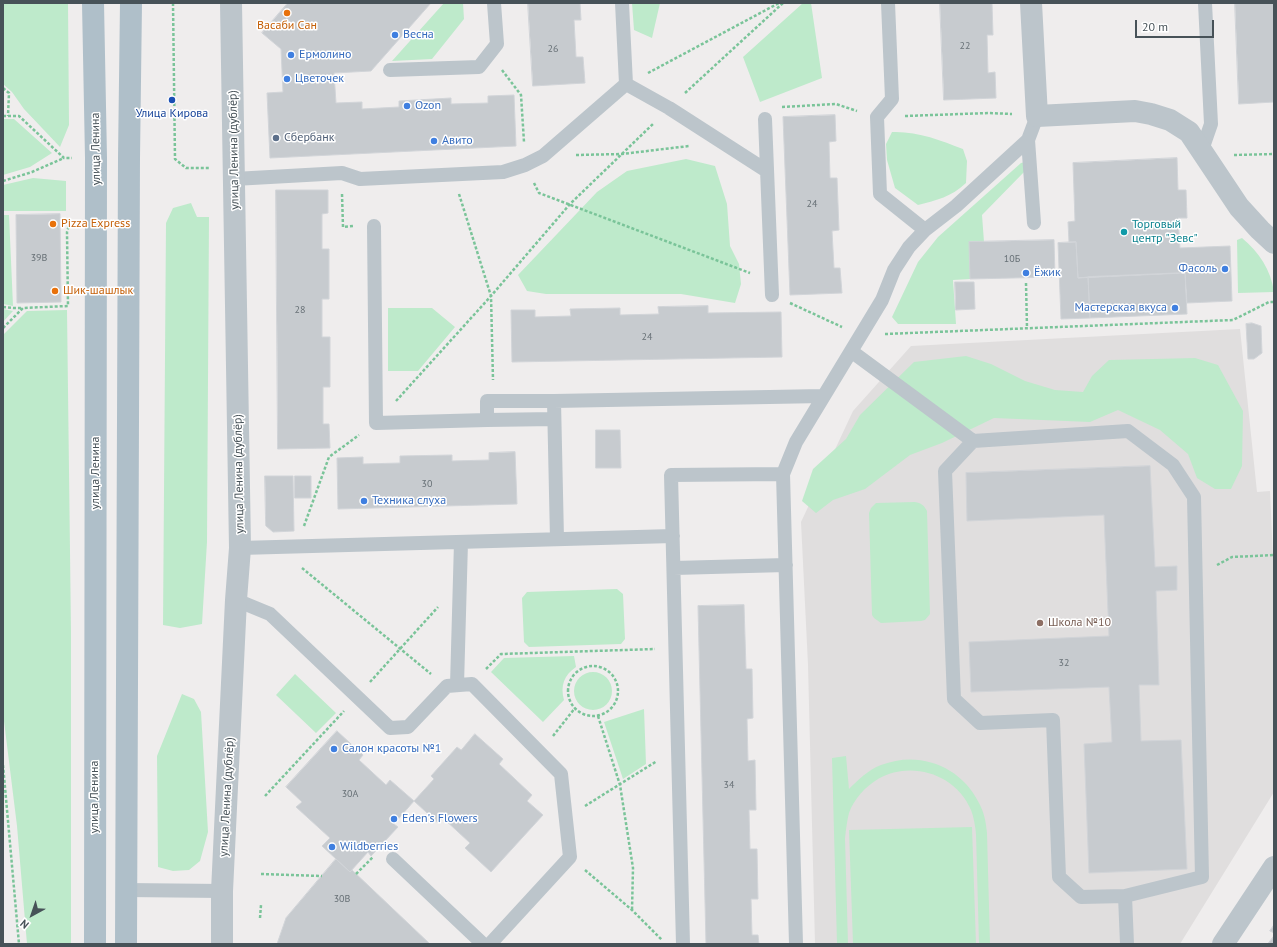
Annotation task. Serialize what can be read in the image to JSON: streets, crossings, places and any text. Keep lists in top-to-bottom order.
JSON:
{
  "streets": {
    "main road": ["улица Ленина"],
    "street": ["улица Ленина (дублёр)"]
  },
  "places": [
    "Васаби Сан",
    "Весна",
    "Ермолино",
    "Цветочек",
    "Улица Кирова",
    "Ozon",
    "Сбербанк",
    "Авито",
    "Pizza Express",
    "Торговый центр \"Зевс\"",
    "Фасоль",
    "Ёжик",
    "Шик-шашлык",
    "Мастерская вкуса",
    "Техника слуха",
    "Школа №10",
    "Салон красоты №1",
    "Eden's Flowers",
    "Wildberries"
  ],
  "house_numbers": [
    "22",
    "26",
    "24",
    "39В",
    "10Б",
    "28",
    "24",
    "30",
    "32",
    "34",
    "30А",
    "30В"
  ],
  "scale_bar": "20 m",
  "north": "bottom left"
}
